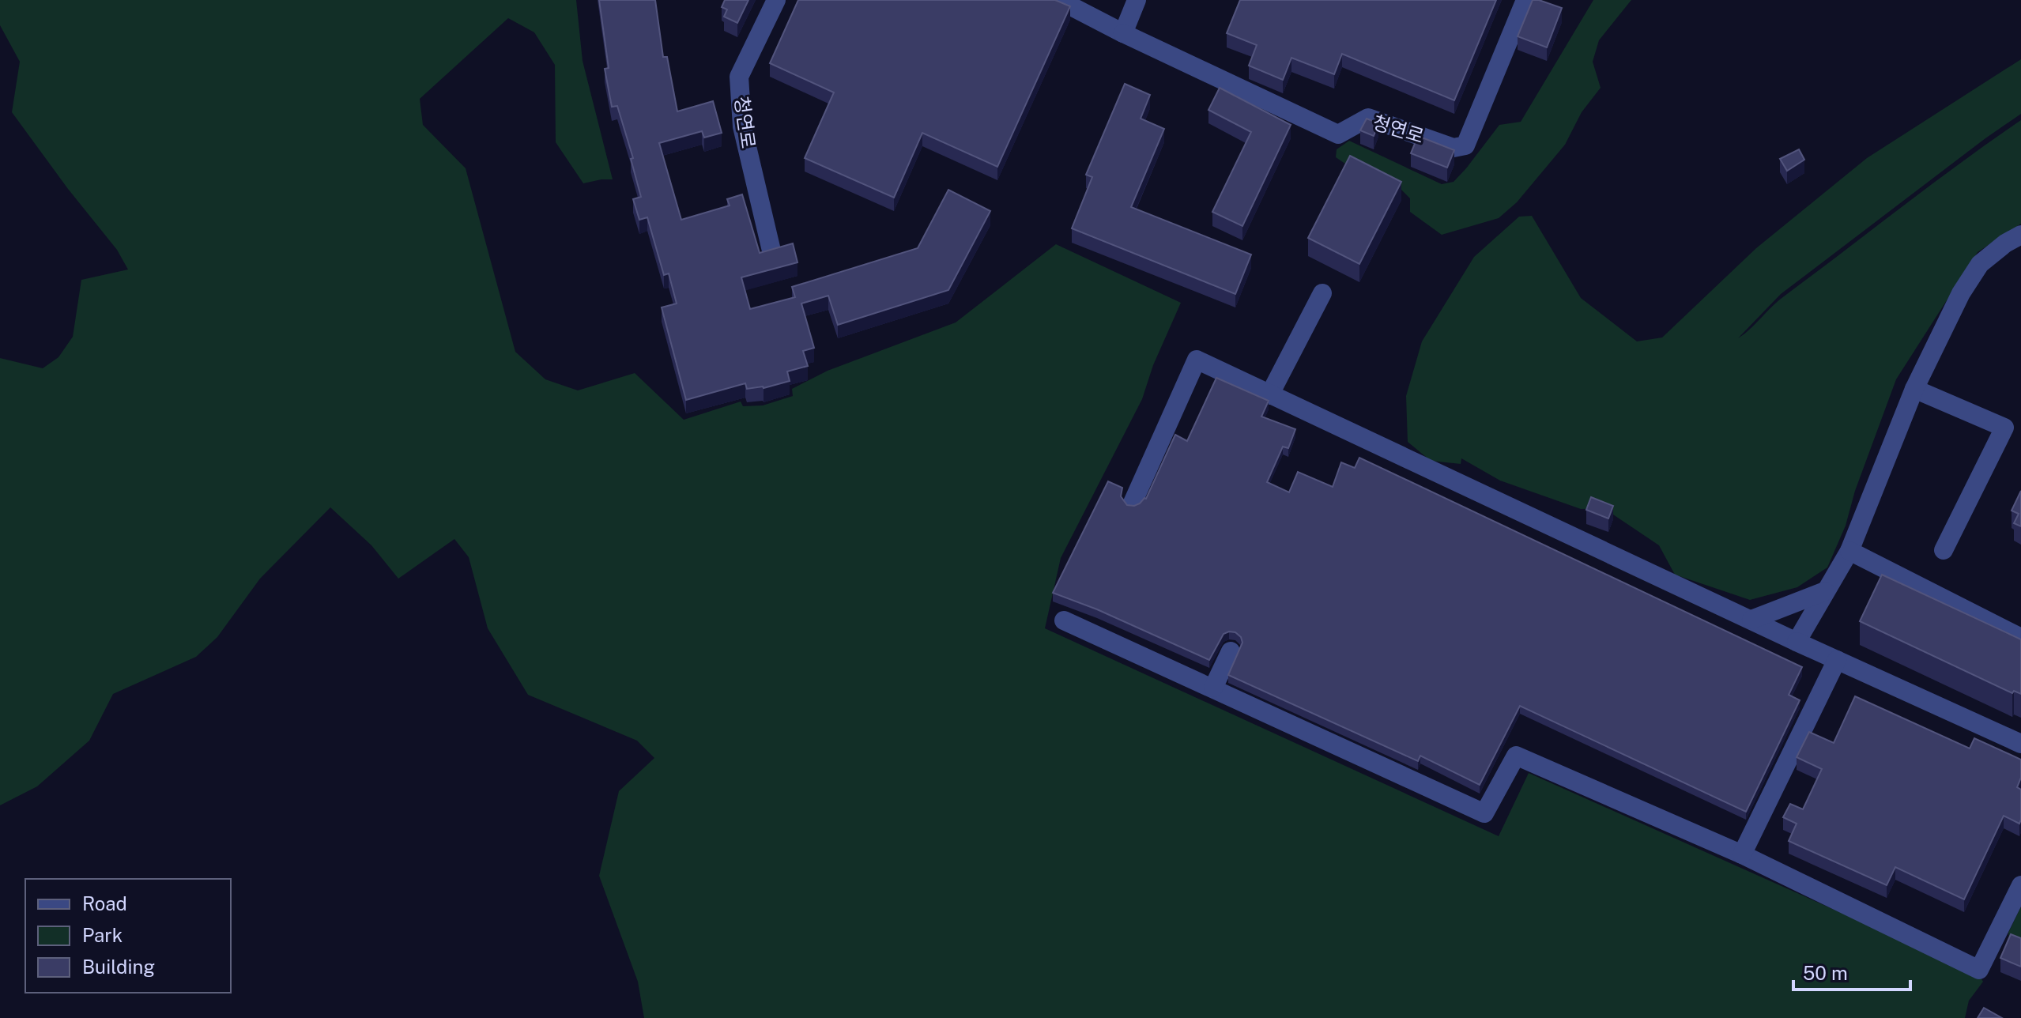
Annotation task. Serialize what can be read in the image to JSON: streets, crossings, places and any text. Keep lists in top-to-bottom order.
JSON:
{
  "streets": {
    "street": ["청연로"]
  },
  "legend": ["Road", "Park", "Building"],
  "scale_bar": "50 m"
}
